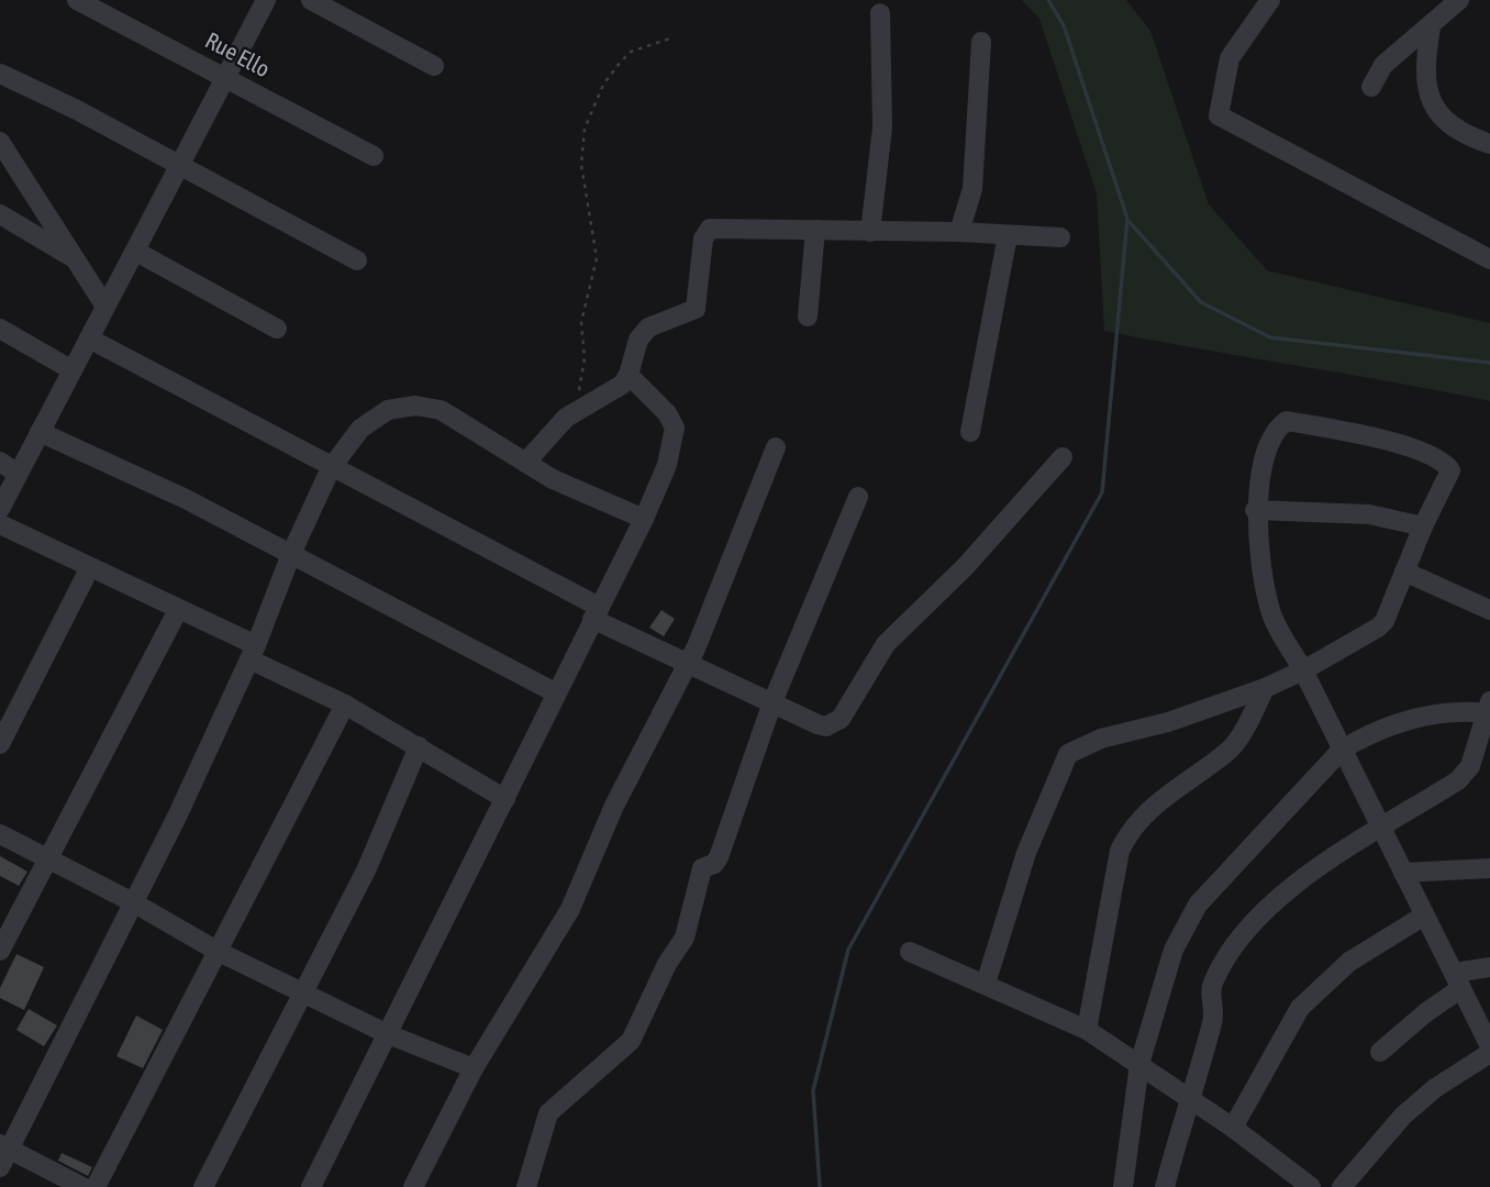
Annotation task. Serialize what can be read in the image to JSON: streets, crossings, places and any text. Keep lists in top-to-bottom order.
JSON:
{
  "streets": {
    "street": ["Rue Ello"]
  }
}
